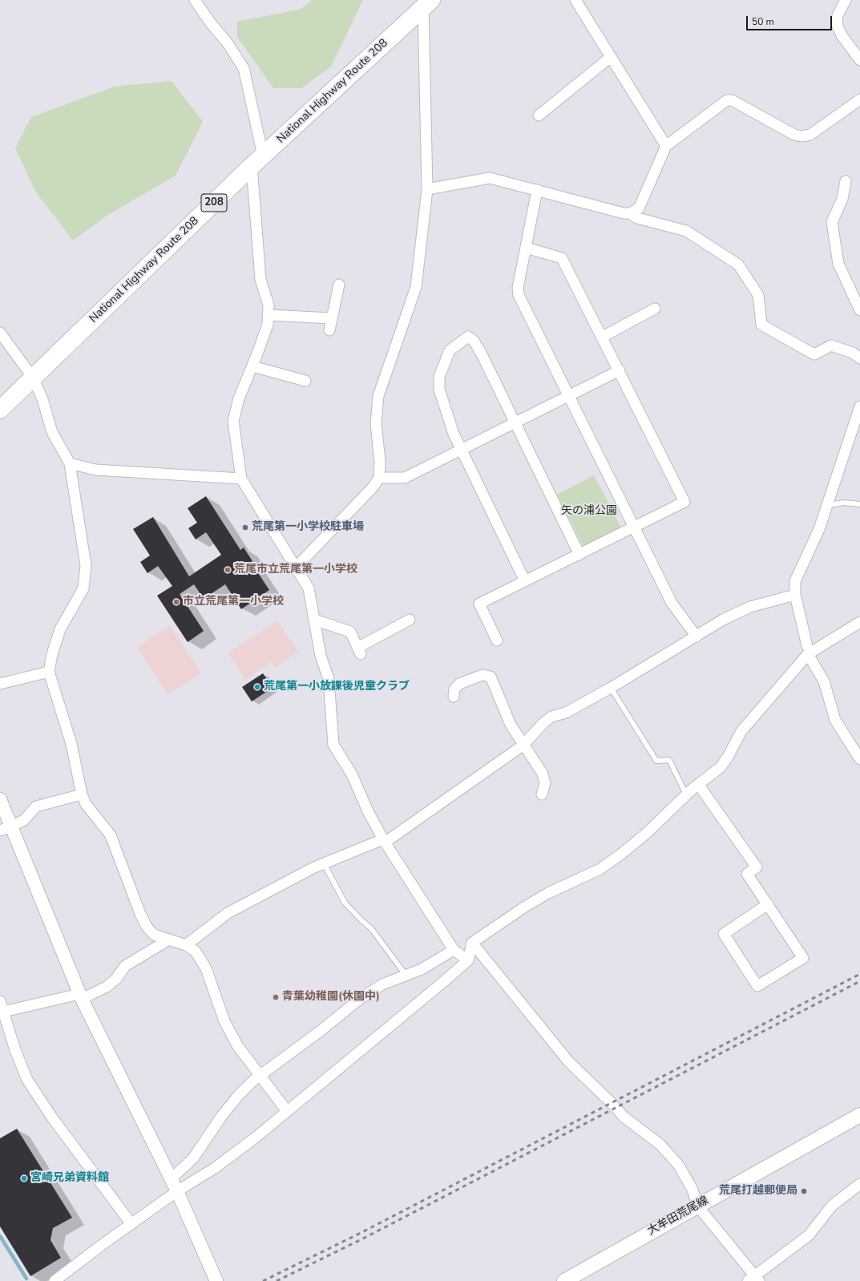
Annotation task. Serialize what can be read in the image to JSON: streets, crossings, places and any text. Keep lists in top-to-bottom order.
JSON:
{
  "streets": {
    "highway": ["National Highway Route 208", "208"],
    "main road": ["大牟田荒尾線"]
  },
  "parks": ["矢の浦公園"],
  "places": [
    "荒尾第一小学校駐車場",
    "荒尾市立荒尾第一小学校",
    "市立荒尾第一小学校",
    "荒尾第一小放課後児童クラブ",
    "青葉幼稚園(休園中)",
    "宮崎兄弟資料館",
    "荒尾打越郵便局"
  ],
  "scale_bar": "50 m"
}
